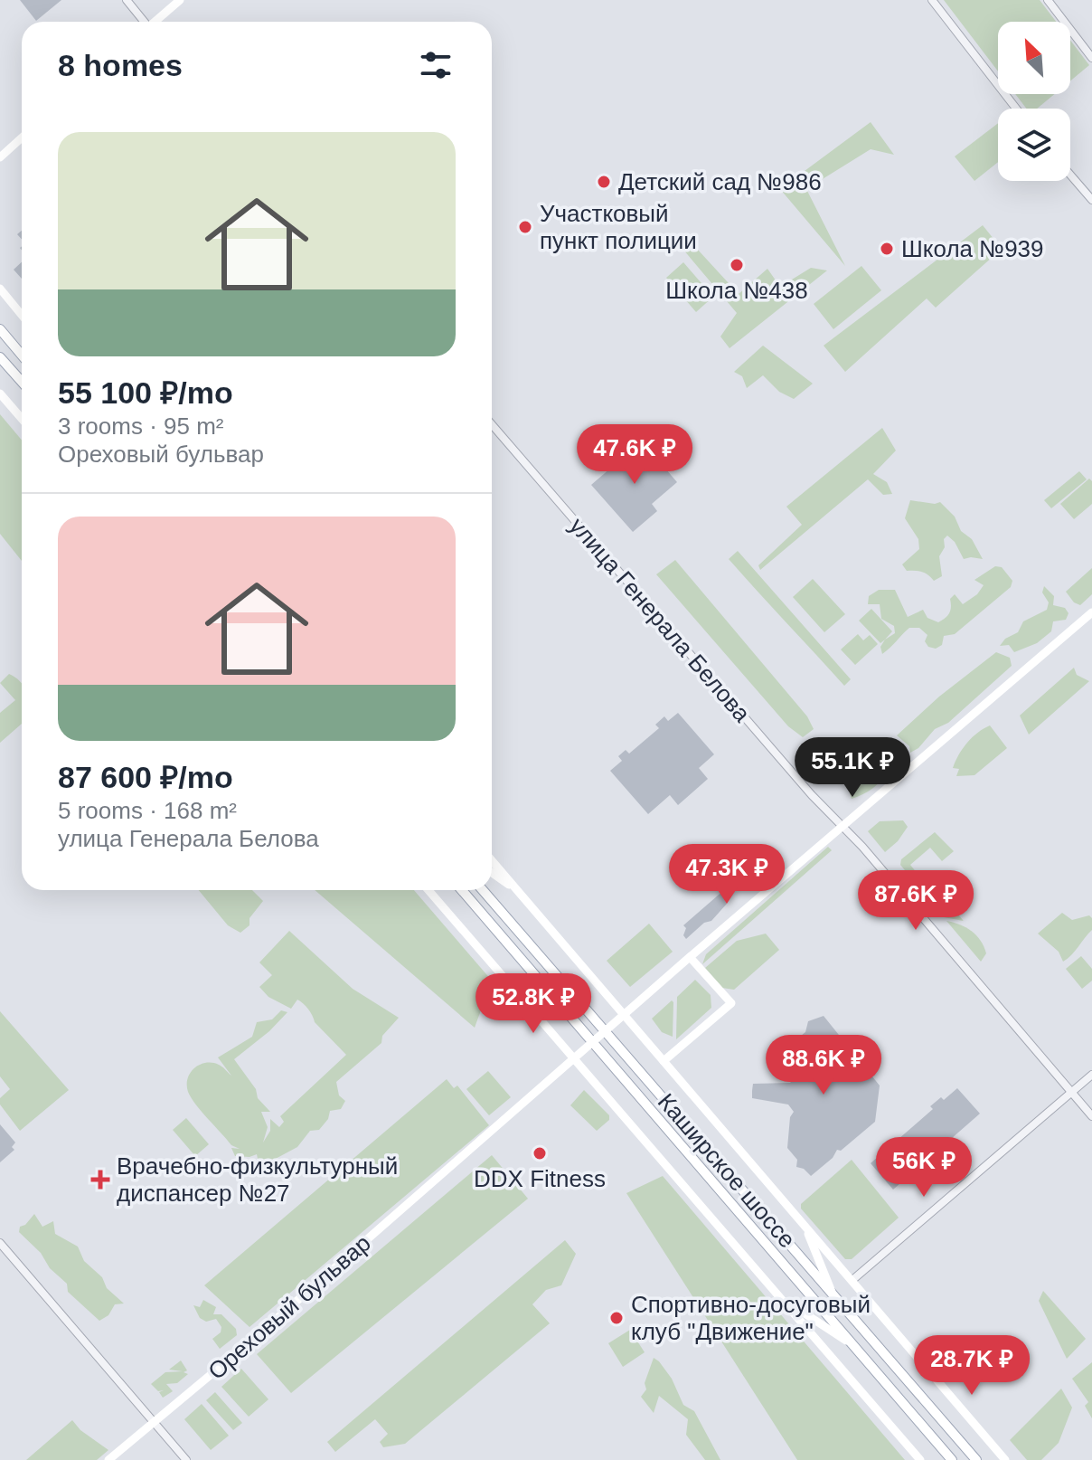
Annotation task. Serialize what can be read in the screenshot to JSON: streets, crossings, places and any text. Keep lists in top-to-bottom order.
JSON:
{
  "streets": {
    "main road": ["Каширское шоссе", "Ореховый бульвар"],
    "street": ["улица Генерала Белова"]
  },
  "crossings": [
    ["улица Генерала Белова", "Ореховый бульвар"],
    ["Каширское шоссе", "Ореховый бульвар"]
  ],
  "places": {
    "other": [
      "Детский сад №986",
      "Участковый пункт полиции",
      "Школа №939",
      "Школа №438",
      "DDX Fitness",
      "Спортивно-досуговый клуб \"Движение\""
    ],
    "health": ["Врачебно-физкультурный диспансер №27"]
  },
  "north": "top left",
  "page": {
    "heading": "8 homes",
    "list": [
      {
        "name": "55 100 ₽/mo",
        "note": "3 rooms · 95 m² · Ореховый бульвар"
      },
      {
        "name": "87 600 ₽/mo",
        "note": "5 rooms · 168 m² · улица Генерала Белова"
      }
    ],
    "price": [
      "47.6K ₽",
      "55.1K ₽",
      "47.3K ₽",
      "87.6K ₽",
      "52.8K ₽",
      "88.6K ₽",
      "56K ₽",
      "28.7K ₽"
    ]
  }
}
